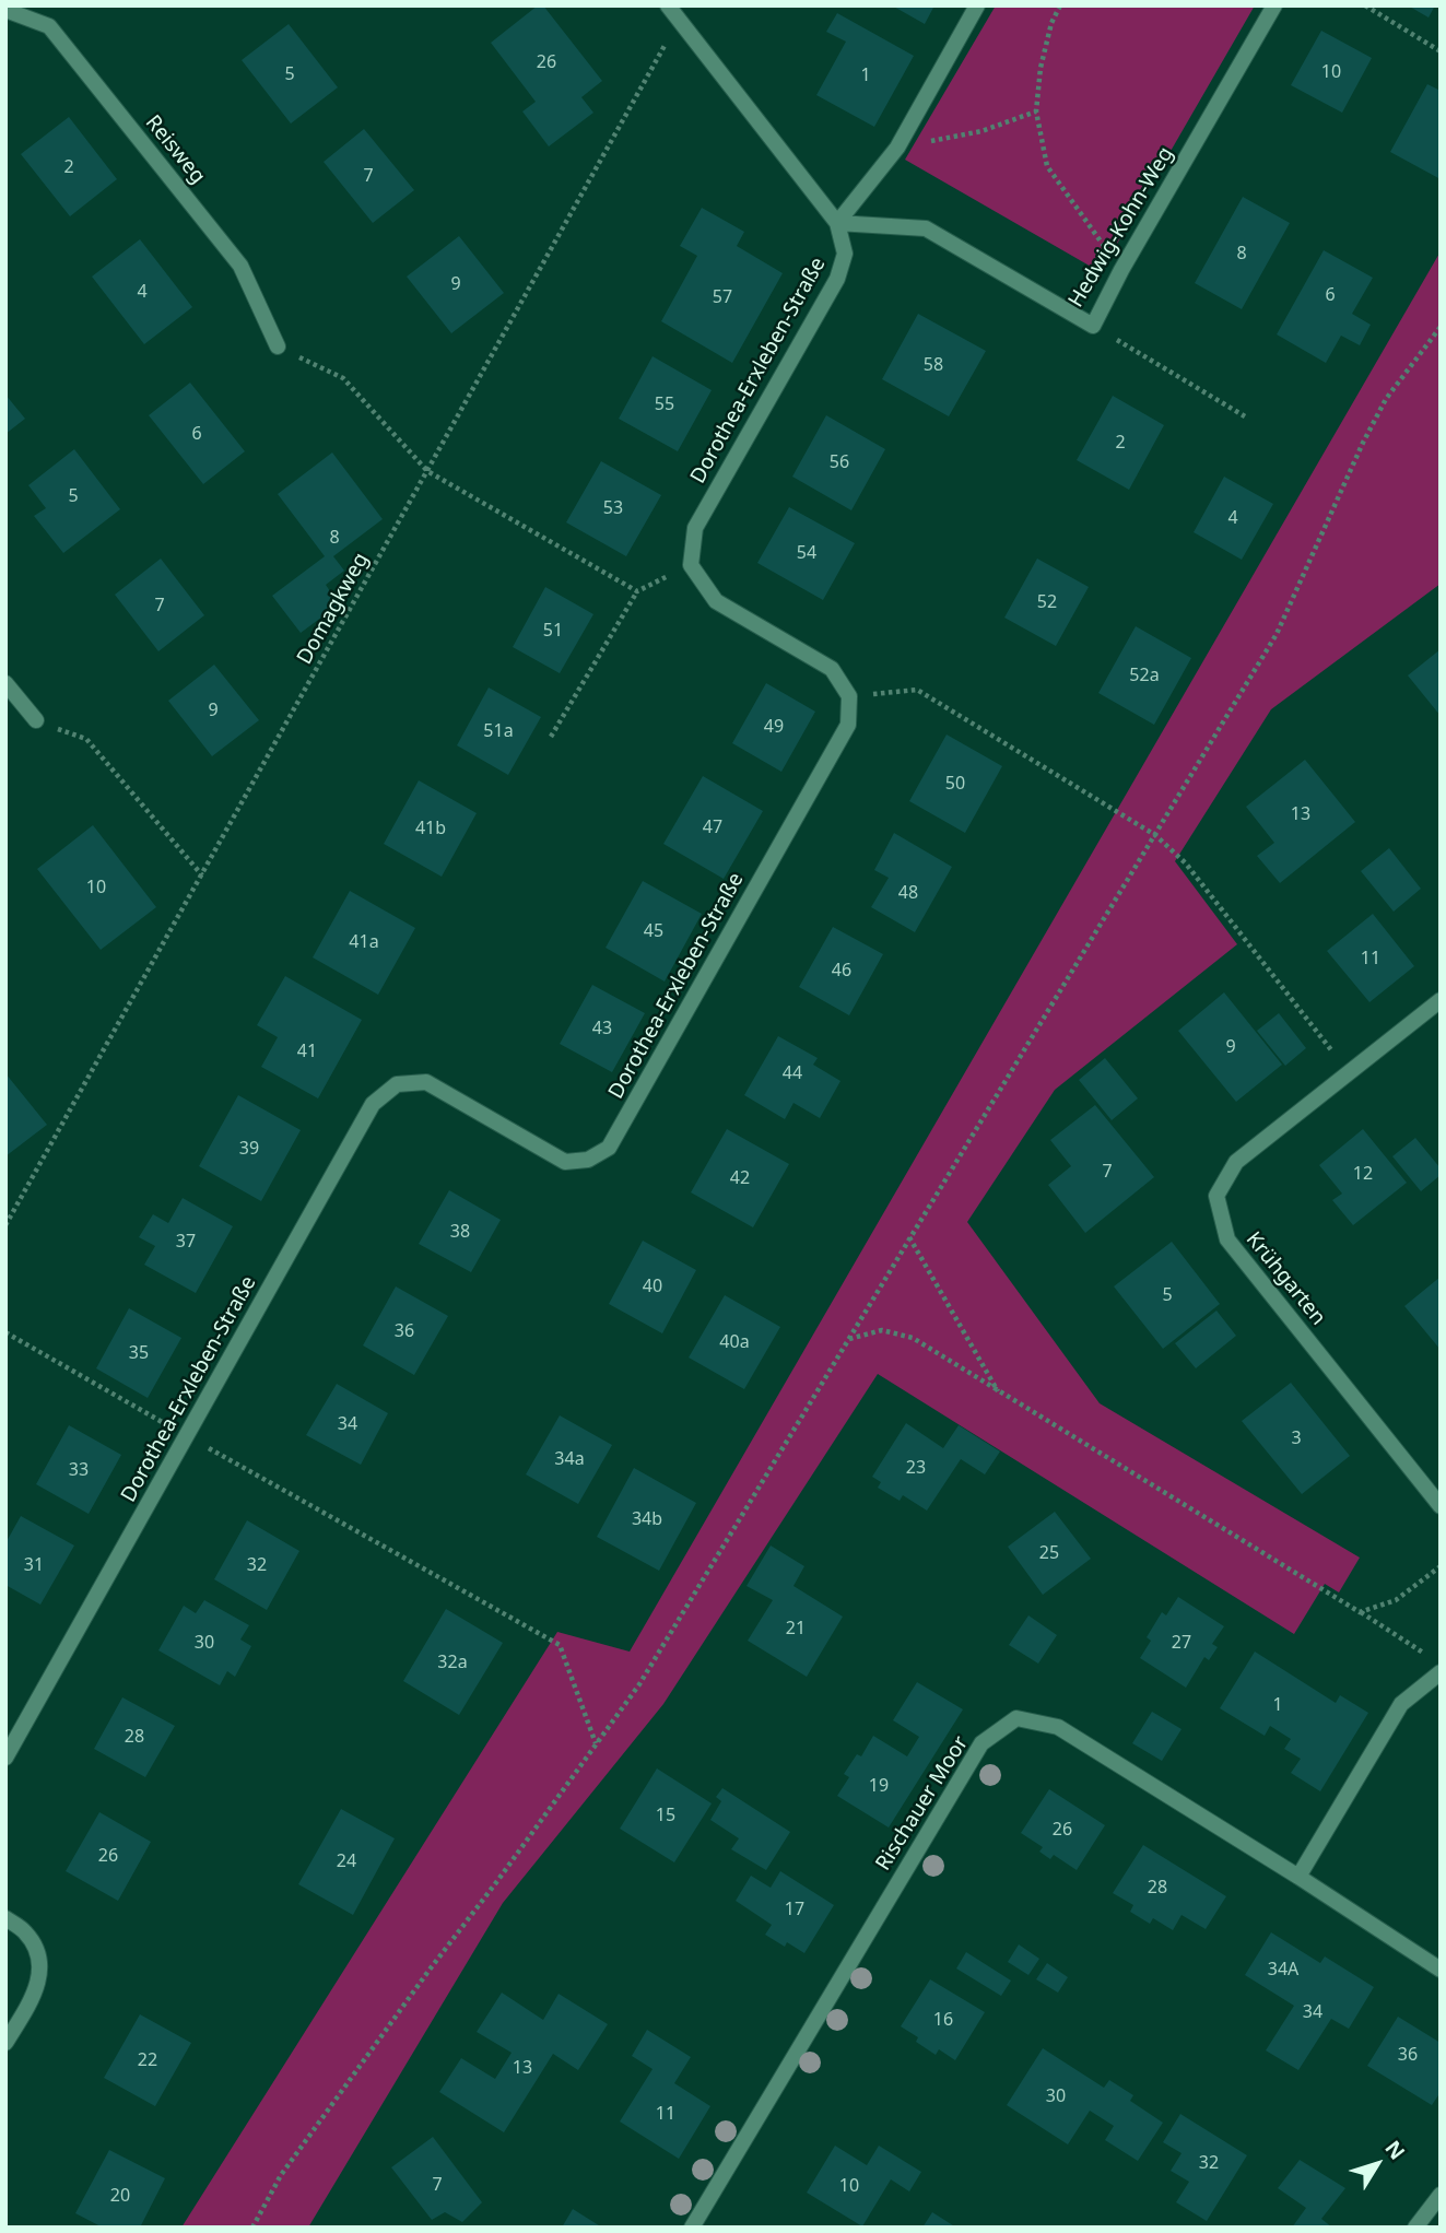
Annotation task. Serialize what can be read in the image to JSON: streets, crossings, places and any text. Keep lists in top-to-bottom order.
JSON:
{
  "streets": {
    "street": [
      "Reisweg",
      "Hedwig-Kohn-Weg",
      "Dorothea-Erxleben-Straße",
      "Krühgarten",
      "Rischauer Moor"
    ],
    "path": ["Domagkweg"]
  },
  "crossings": [
    ["Hedwig-Kohn-Weg", "Dorothea-Erxleben-Straße"],
    ["Dorothea-Erxleben-Straße", "Domagkweg"]
  ],
  "house_numbers": [
    "26",
    "10",
    "5",
    "1",
    "2",
    "7",
    "8",
    "9",
    "4",
    "6",
    "57",
    "58",
    "55",
    "6",
    "2",
    "56",
    "5",
    "53",
    "4",
    "8",
    "54",
    "52",
    "7",
    "51",
    "52a",
    "9",
    "49",
    "51a",
    "50",
    "13",
    "47",
    "41b",
    "10",
    "48",
    "45",
    "41a",
    "11",
    "46",
    "43",
    "9",
    "41",
    "44",
    "39",
    "7",
    "12",
    "42",
    "38",
    "37",
    "40",
    "5",
    "36",
    "40a",
    "35",
    "34",
    "3",
    "34a",
    "23",
    "33",
    "34b",
    "25",
    "31",
    "32",
    "21",
    "30",
    "27",
    "32a",
    "1",
    "28",
    "19",
    "15",
    "26",
    "26",
    "24",
    "28",
    "17",
    "34A",
    "34",
    "16",
    "36",
    "22",
    "13",
    "30",
    "11",
    "32",
    "7",
    "10",
    "20"
  ],
  "north": "top right"
}
